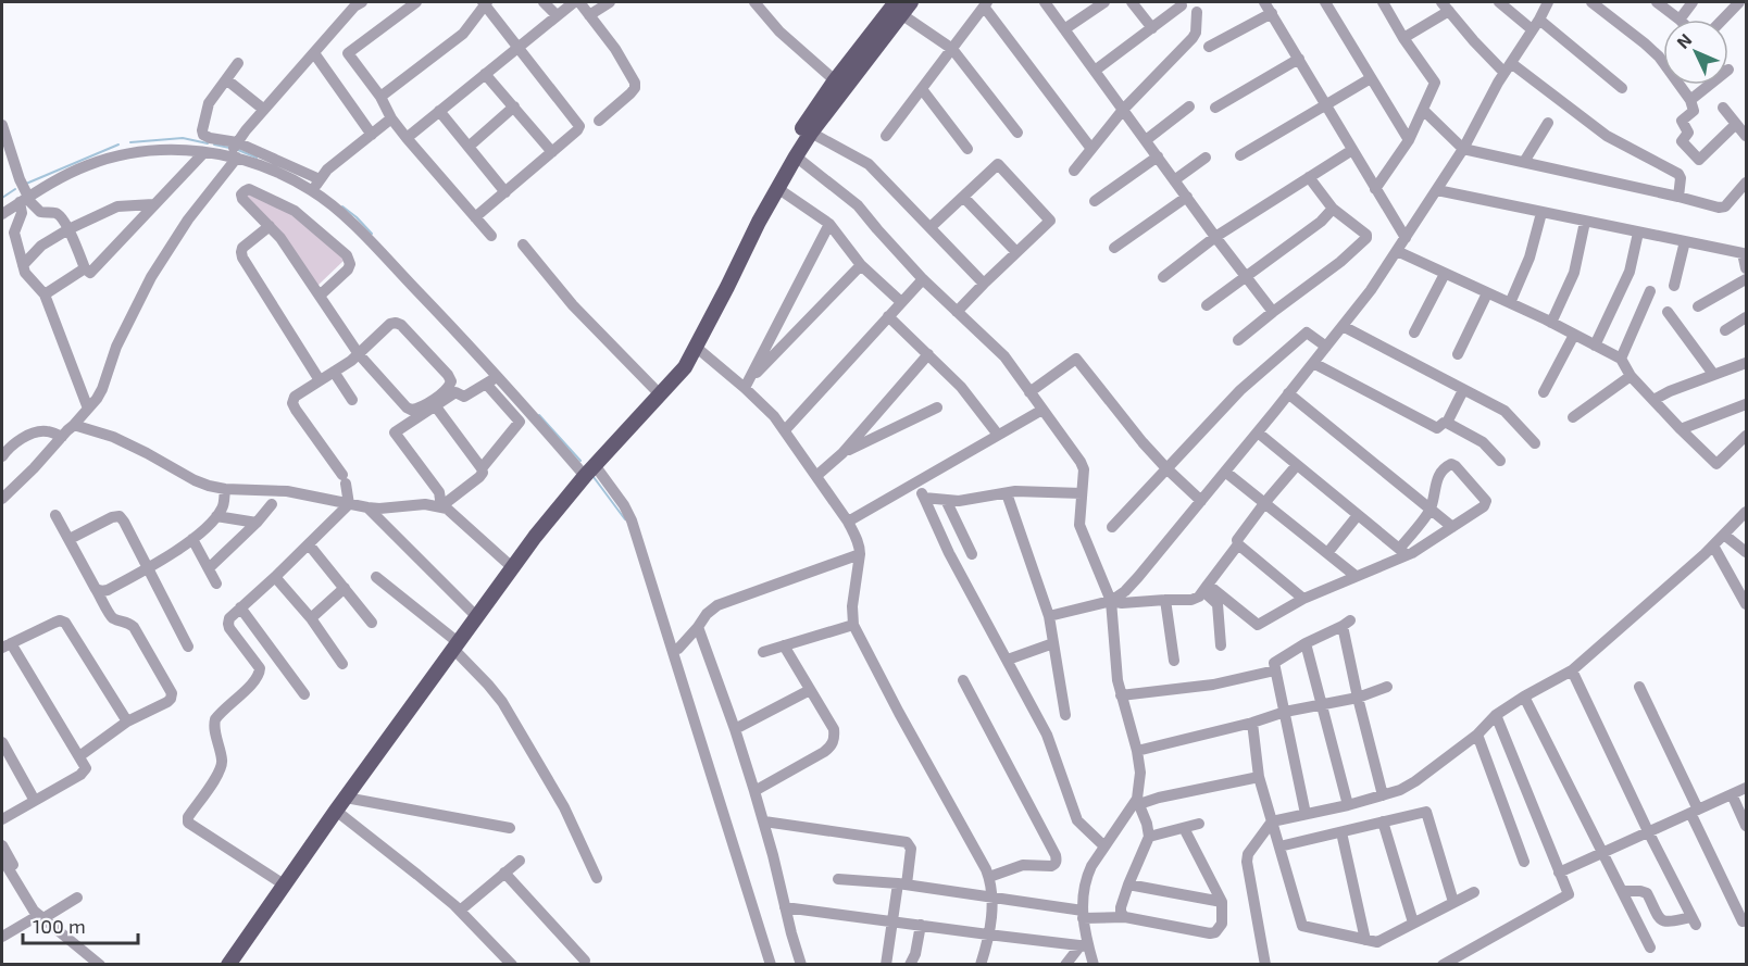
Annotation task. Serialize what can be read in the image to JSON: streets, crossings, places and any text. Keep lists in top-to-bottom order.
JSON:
{
  "scale_bar": "100 m",
  "north": "top left"
}
